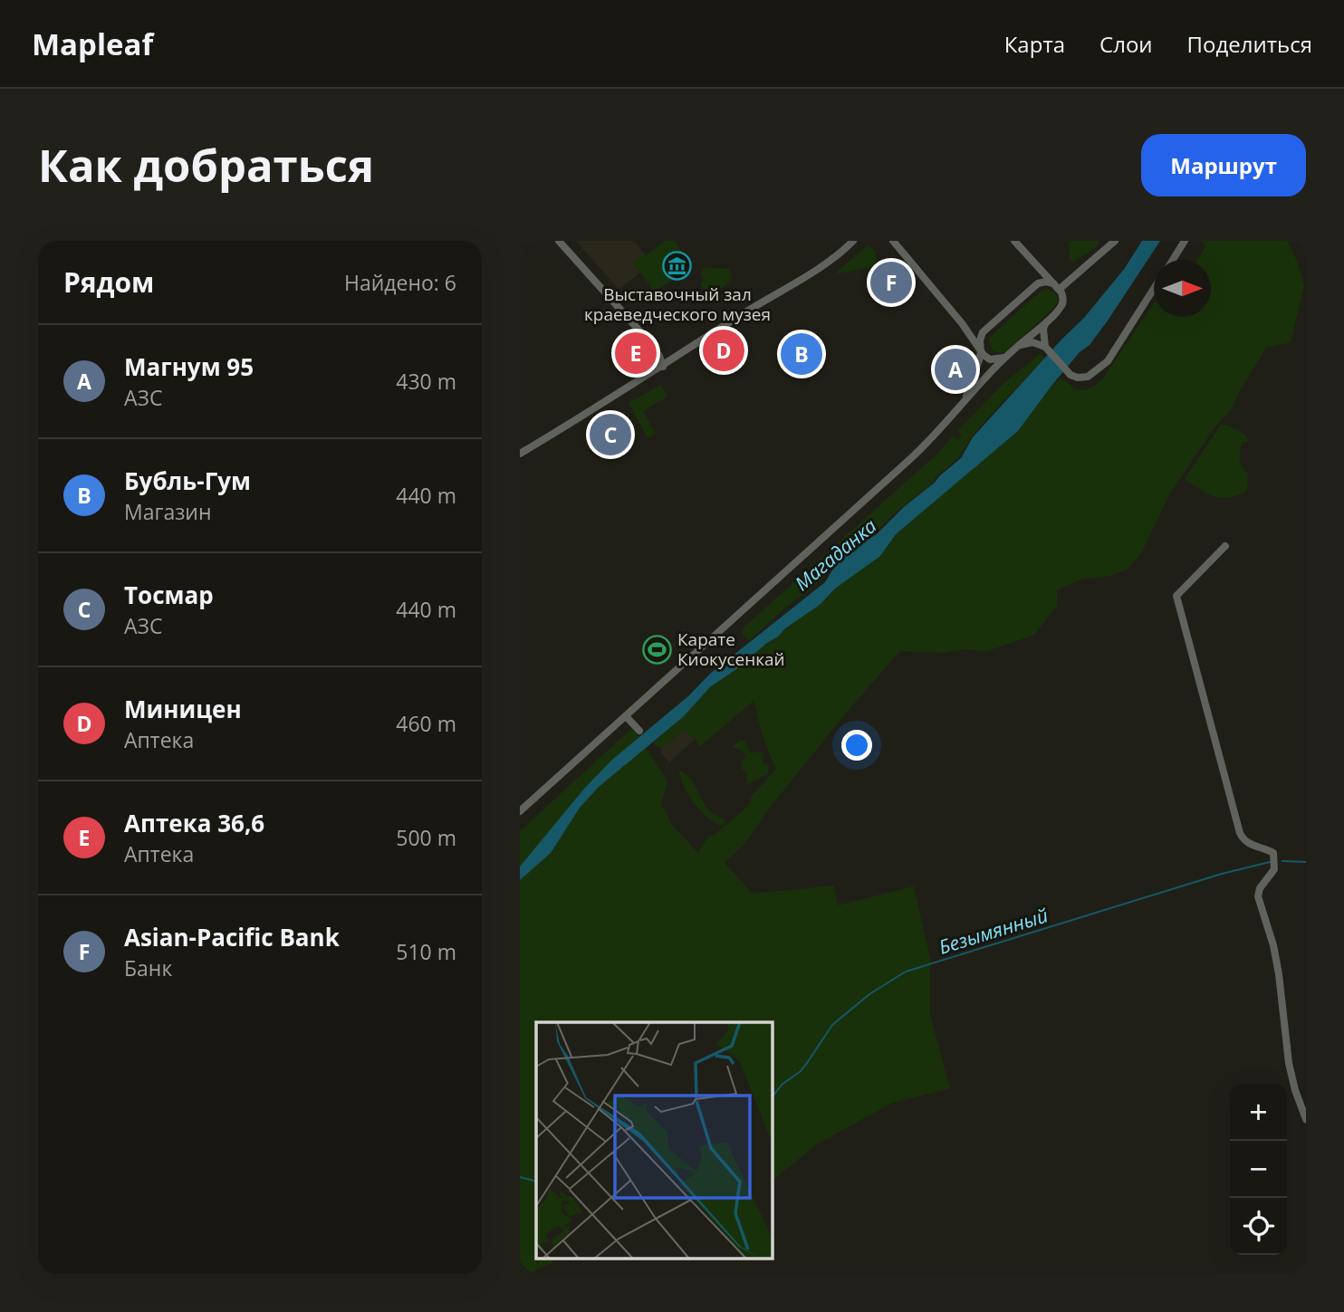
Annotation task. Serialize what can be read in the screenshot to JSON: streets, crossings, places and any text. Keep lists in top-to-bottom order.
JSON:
{
  "water": ["Магаданка", "Безымянный"],
  "places": {
    "museum": ["Выставочный зал краеведческого музея"],
    "sports": ["Карате Киокусенкай"]
  },
  "north": "right",
  "page": {
    "header": "Mapleaf",
    "nav": ["Карта", "Слои", "Поделиться"],
    "buttons": "Маршрут",
    "title": "Как добраться",
    "heading": ["Рядом", "Найдено: 6"],
    "pins": [
      "F",
      "D",
      "E",
      "B",
      "A",
      "C"
    ],
    "list": [
      {
        "mark": "A",
        "name": "Магнум 95",
        "note": "АЗС",
        "value": "430 m"
      },
      {
        "mark": "B",
        "name": "Бубль-Гум",
        "note": "Магазин",
        "value": "440 m"
      },
      {
        "mark": "C",
        "name": "Тосмар",
        "note": "АЗС",
        "value": "440 m"
      },
      {
        "mark": "D",
        "name": "Миницен",
        "note": "Аптека",
        "value": "460 m"
      },
      {
        "mark": "E",
        "name": "Аптека 36,6",
        "note": "Аптека",
        "value": "500 m"
      },
      {
        "mark": "F",
        "name": "Asian-Pacific Bank",
        "note": "Банк",
        "value": "510 m"
      }
    ],
    "map_buttons": ["+", "−"]
  }
}
